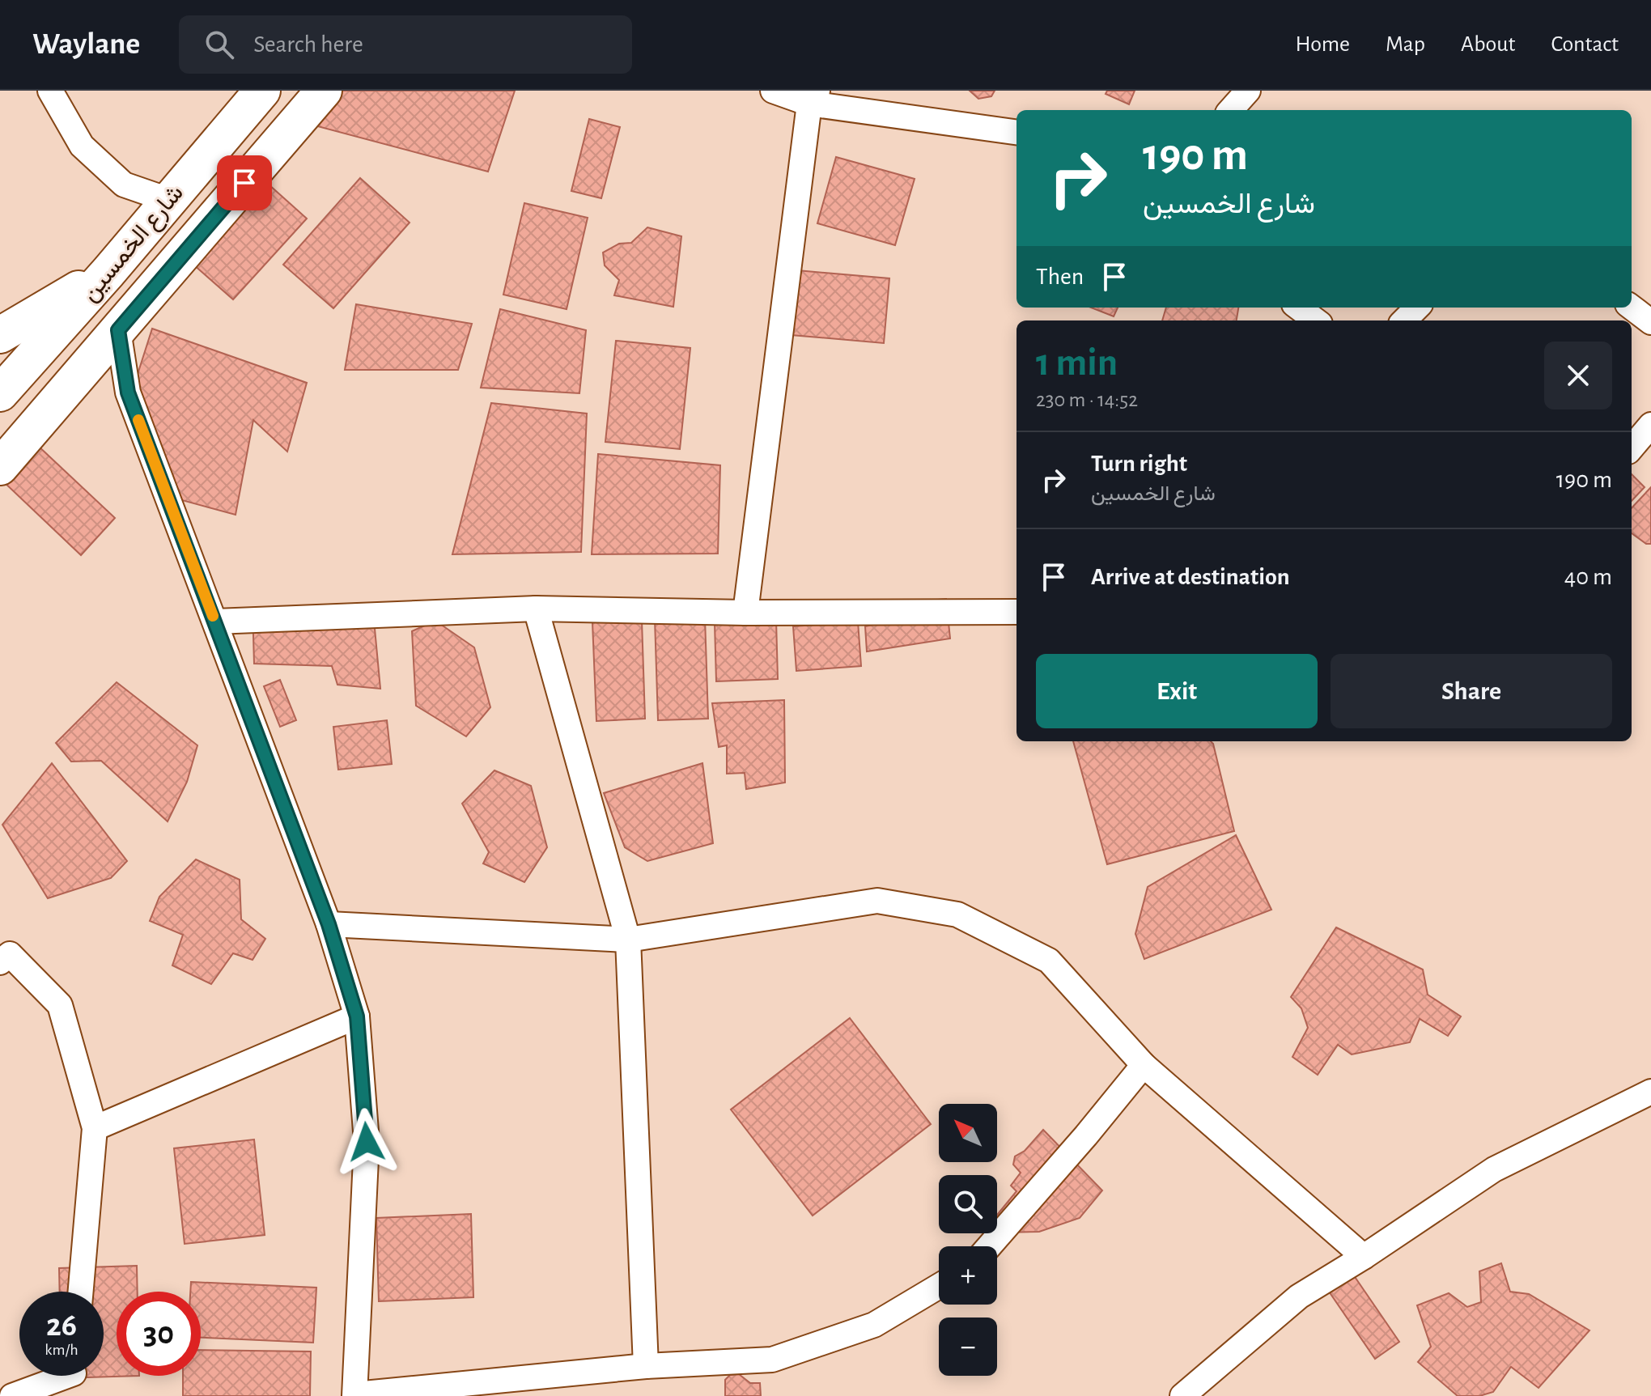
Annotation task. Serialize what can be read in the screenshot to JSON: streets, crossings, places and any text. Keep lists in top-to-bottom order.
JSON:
{
  "streets": {
    "main road": ["شارع الخمسين"]
  },
  "north": "top left",
  "page": {
    "header": "Waylane",
    "search": "Search here",
    "nav": [
      "Home",
      "Map",
      "About",
      "Contact"
    ],
    "turn": ["190 m", "شارع الخمسين"],
    "then": "Then",
    "heading": ["1 min", "230 m · 14:52"],
    "list": [
      {
        "name": "Turn right",
        "note": "شارع الخمسين",
        "value": "190 m"
      },
      {
        "name": "Arrive at destination",
        "value": "40 m"
      }
    ],
    "buttons": ["Exit", "Share"],
    "map_buttons": ["+", "−"],
    "speed": "26 km/h",
    "limit": "30"
  }
}
